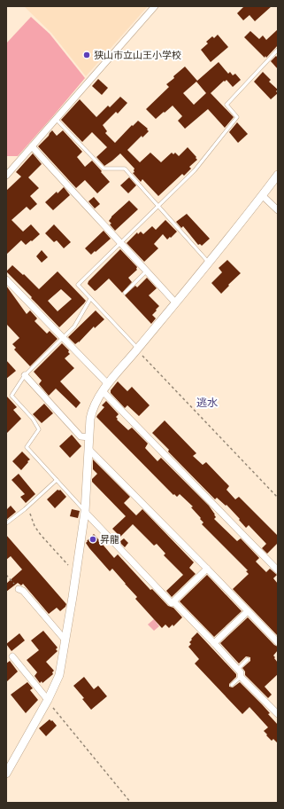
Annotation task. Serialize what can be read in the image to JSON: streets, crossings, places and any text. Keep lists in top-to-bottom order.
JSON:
{
  "districts": ["逃水"],
  "places": ["狭山市立山王小学校", "昇龍"]
}
